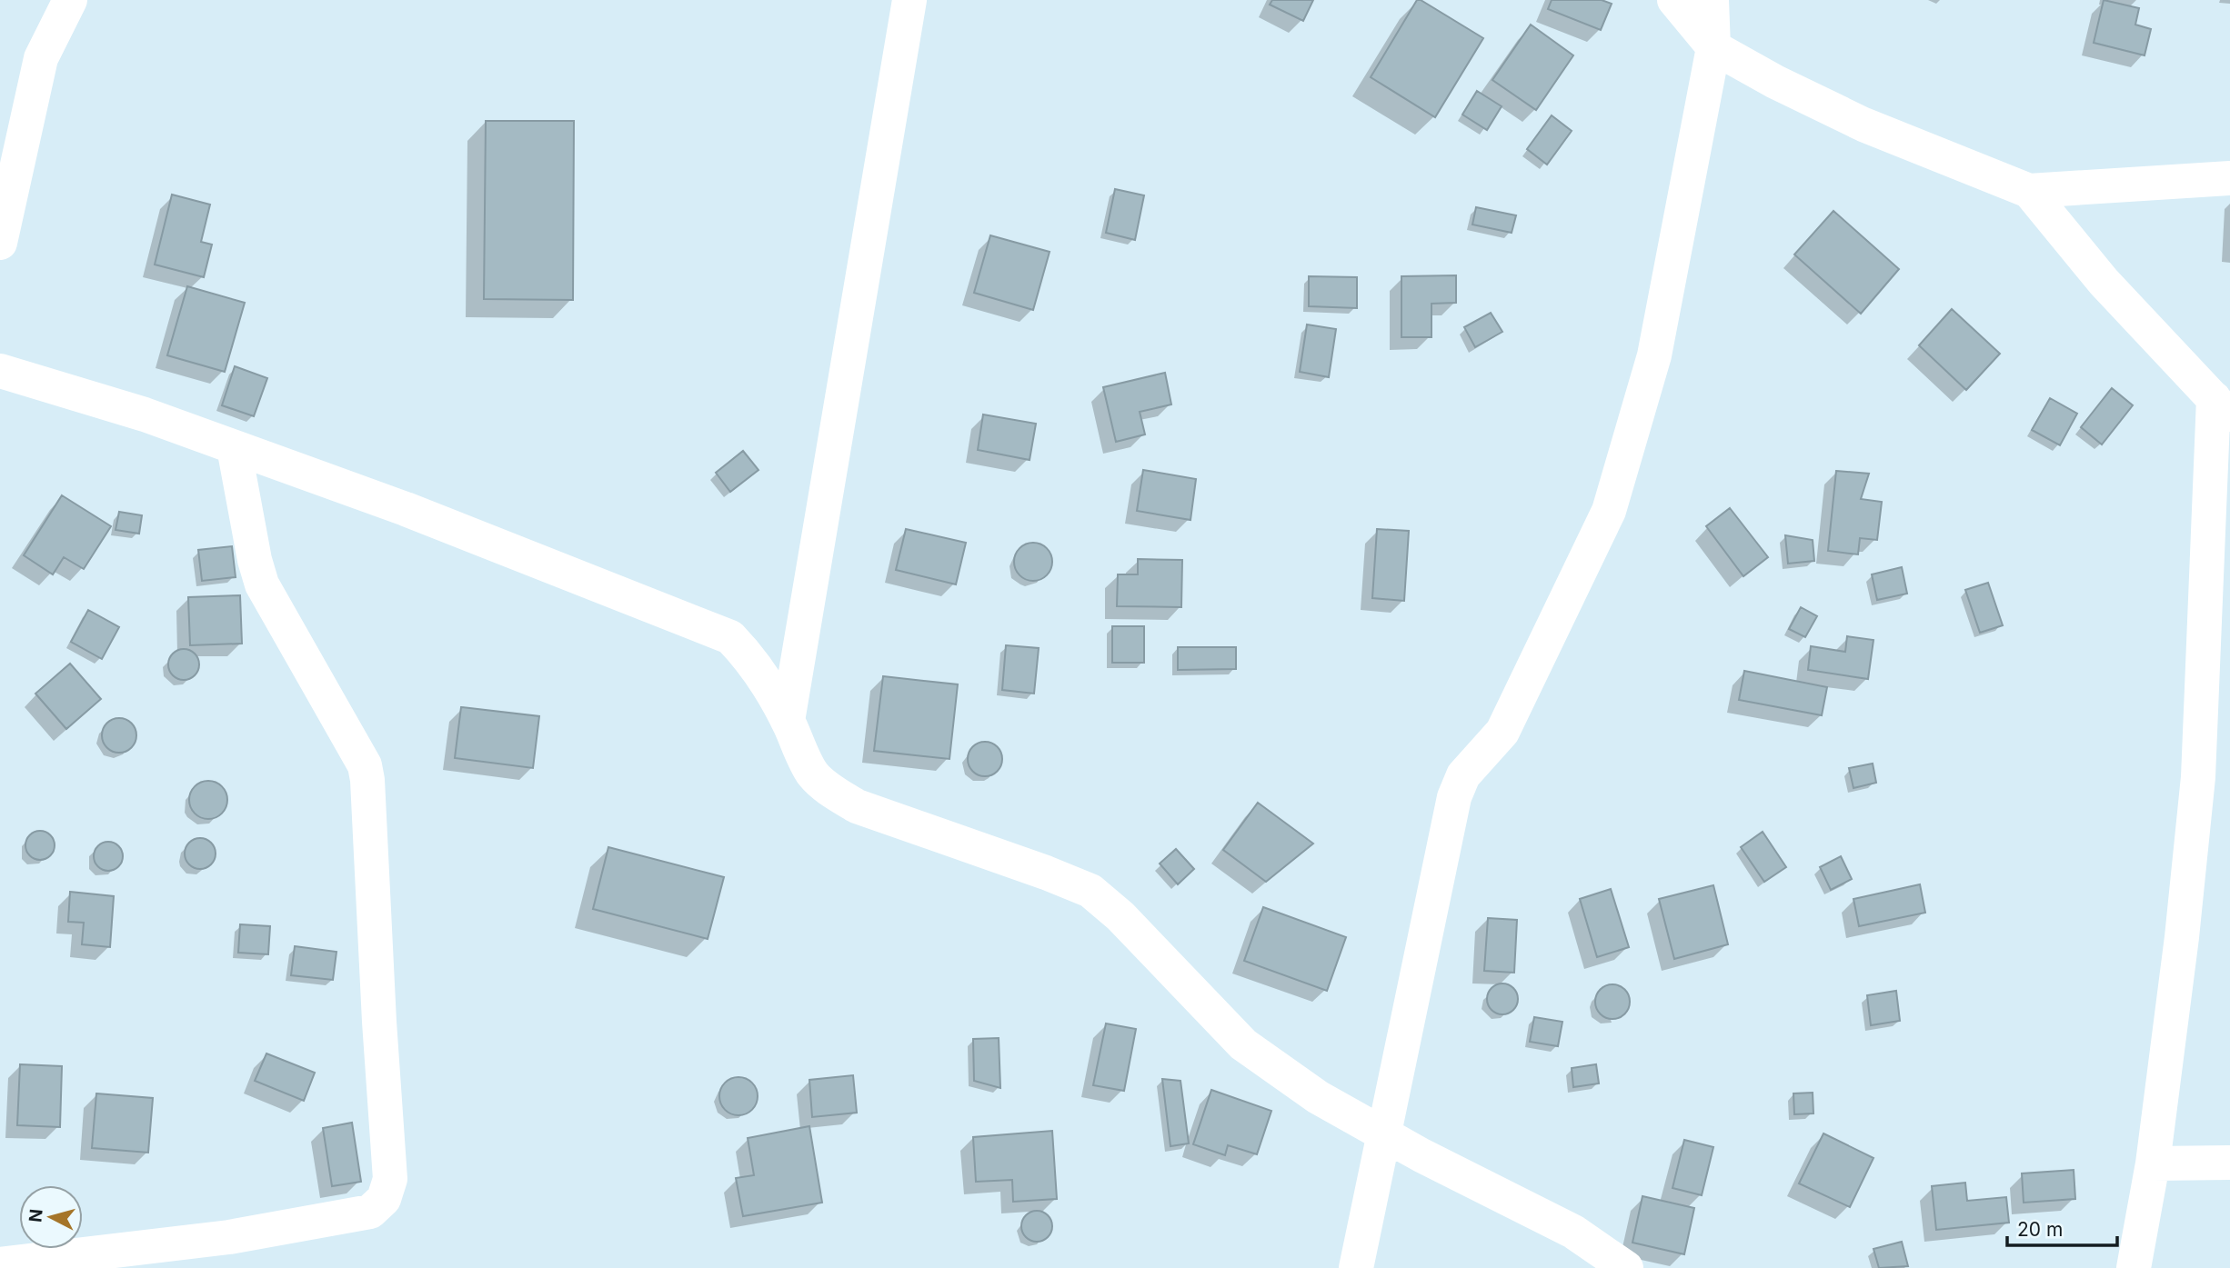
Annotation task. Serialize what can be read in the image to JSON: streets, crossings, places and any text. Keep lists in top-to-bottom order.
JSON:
{
  "scale_bar": "20 m",
  "north": "left"
}
